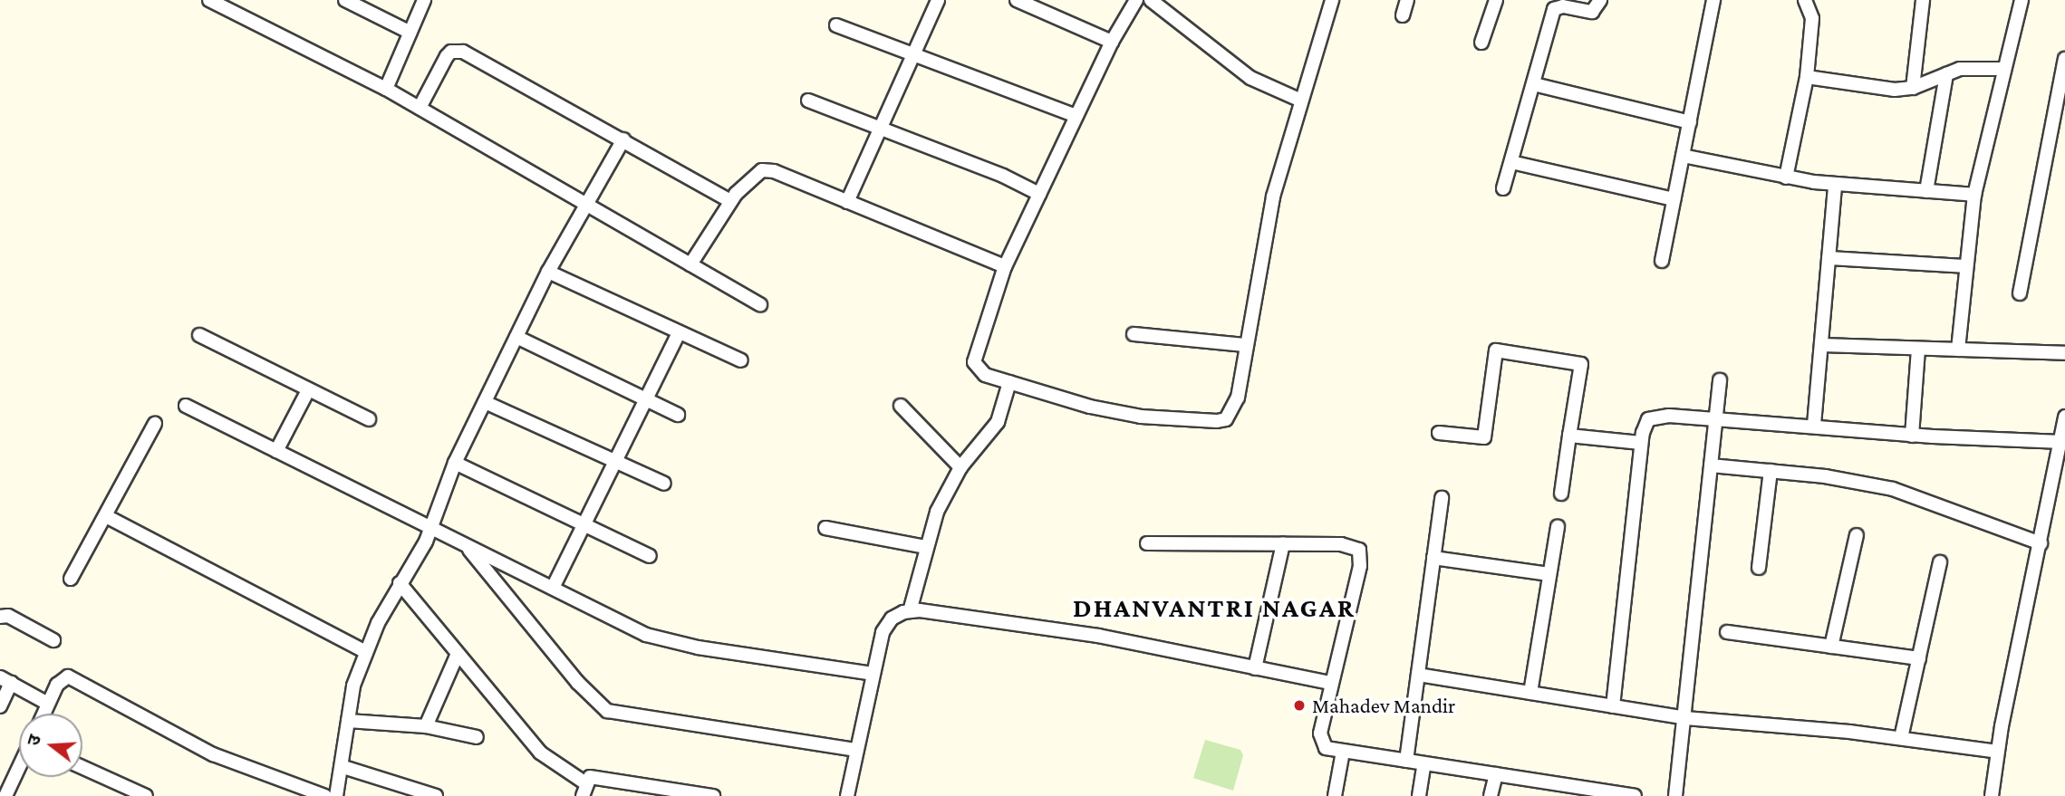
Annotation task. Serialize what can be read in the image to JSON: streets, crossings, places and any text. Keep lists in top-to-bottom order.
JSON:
{
  "districts": ["DHANVANTRI NAGAR"],
  "places": ["Mahadev Mandir"],
  "north": "left"
}
